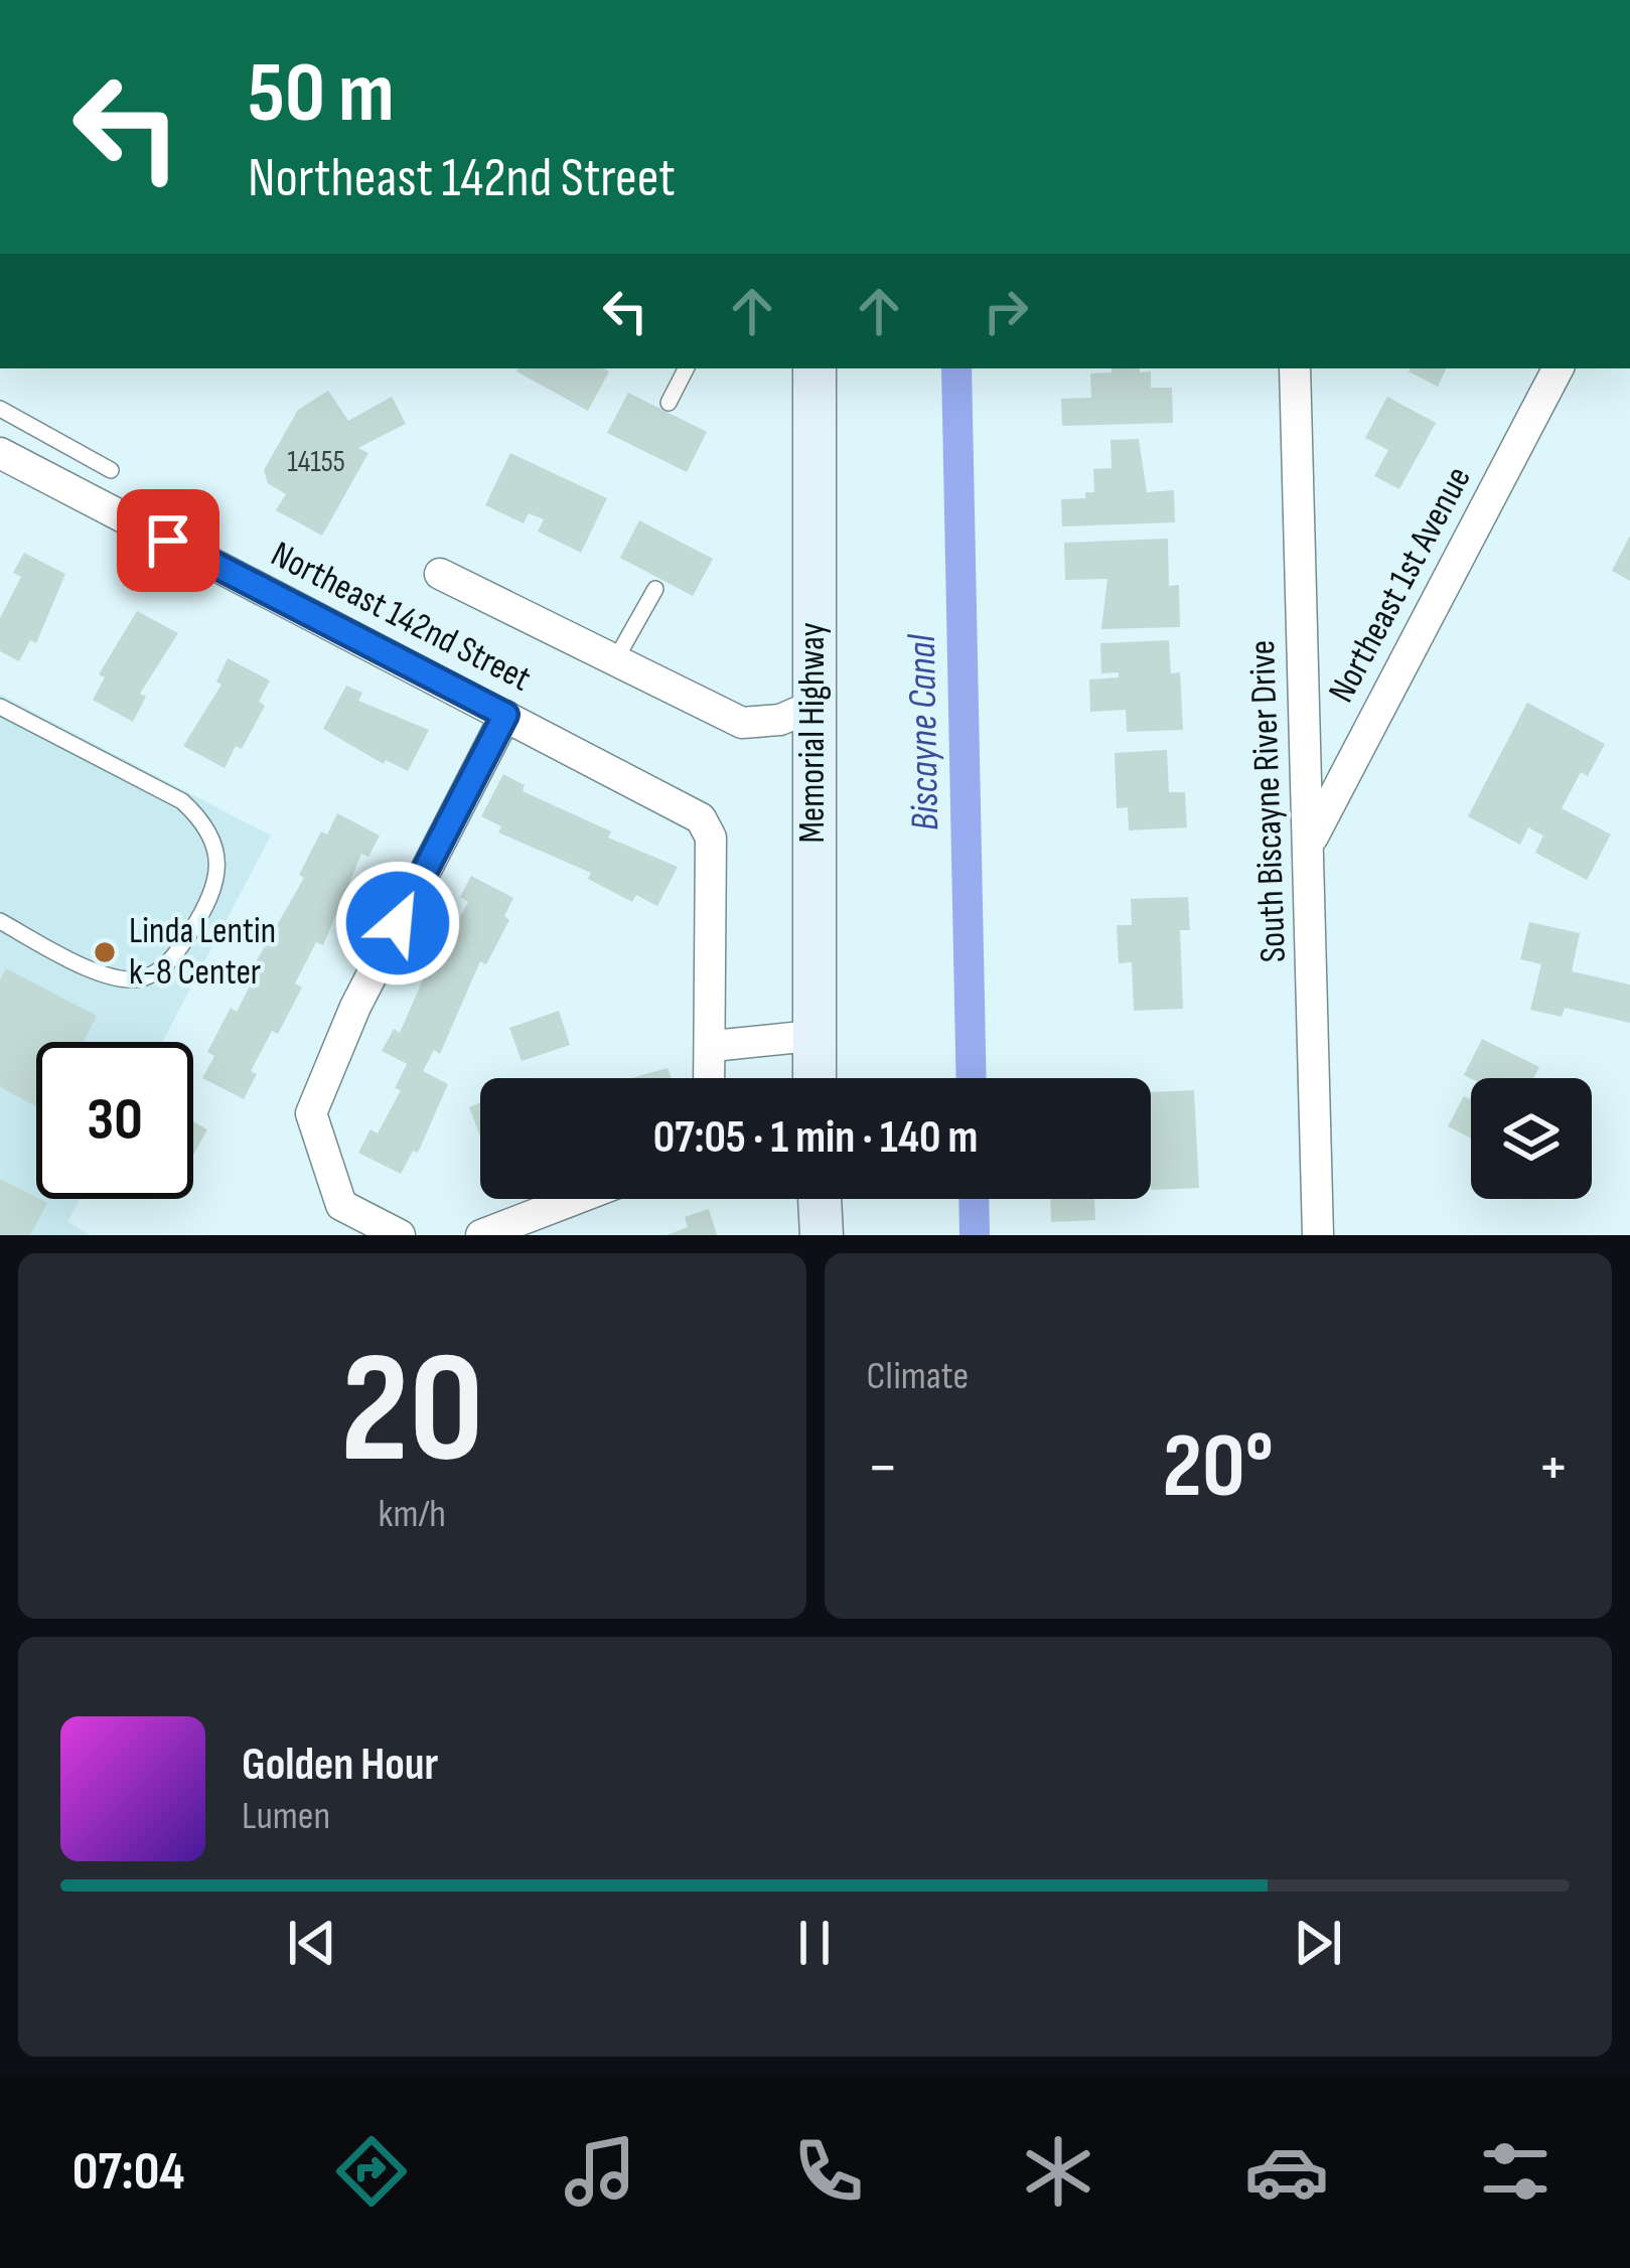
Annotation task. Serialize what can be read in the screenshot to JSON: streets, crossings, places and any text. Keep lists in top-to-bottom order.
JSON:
{
  "streets": {
    "street": [
      "Northeast 1st Avenue",
      "Northeast 142nd Street",
      "Memorial Highway",
      "South Biscayne River Drive"
    ]
  },
  "crossings": [
    ["Northeast 1st Avenue", "South Biscayne River Drive"],
    ["Northeast 142nd Street", "Memorial Highway"]
  ],
  "water": ["Biscayne Canal"],
  "places": ["Linda Lentin k-8 Center"],
  "house_numbers": ["14155"],
  "page": {
    "turn": ["50 m", "Northeast 142nd Street"],
    "limit": "30",
    "trip": "07:05 · 1 min · 140 m",
    "tile": [
      ["20", "km/h"],
      "Climate"
    ],
    "heat": ["−", "20°", "+"],
    "song": ["Golden Hour", "Lumen"],
    "tabs": "07:04"
  }
}
